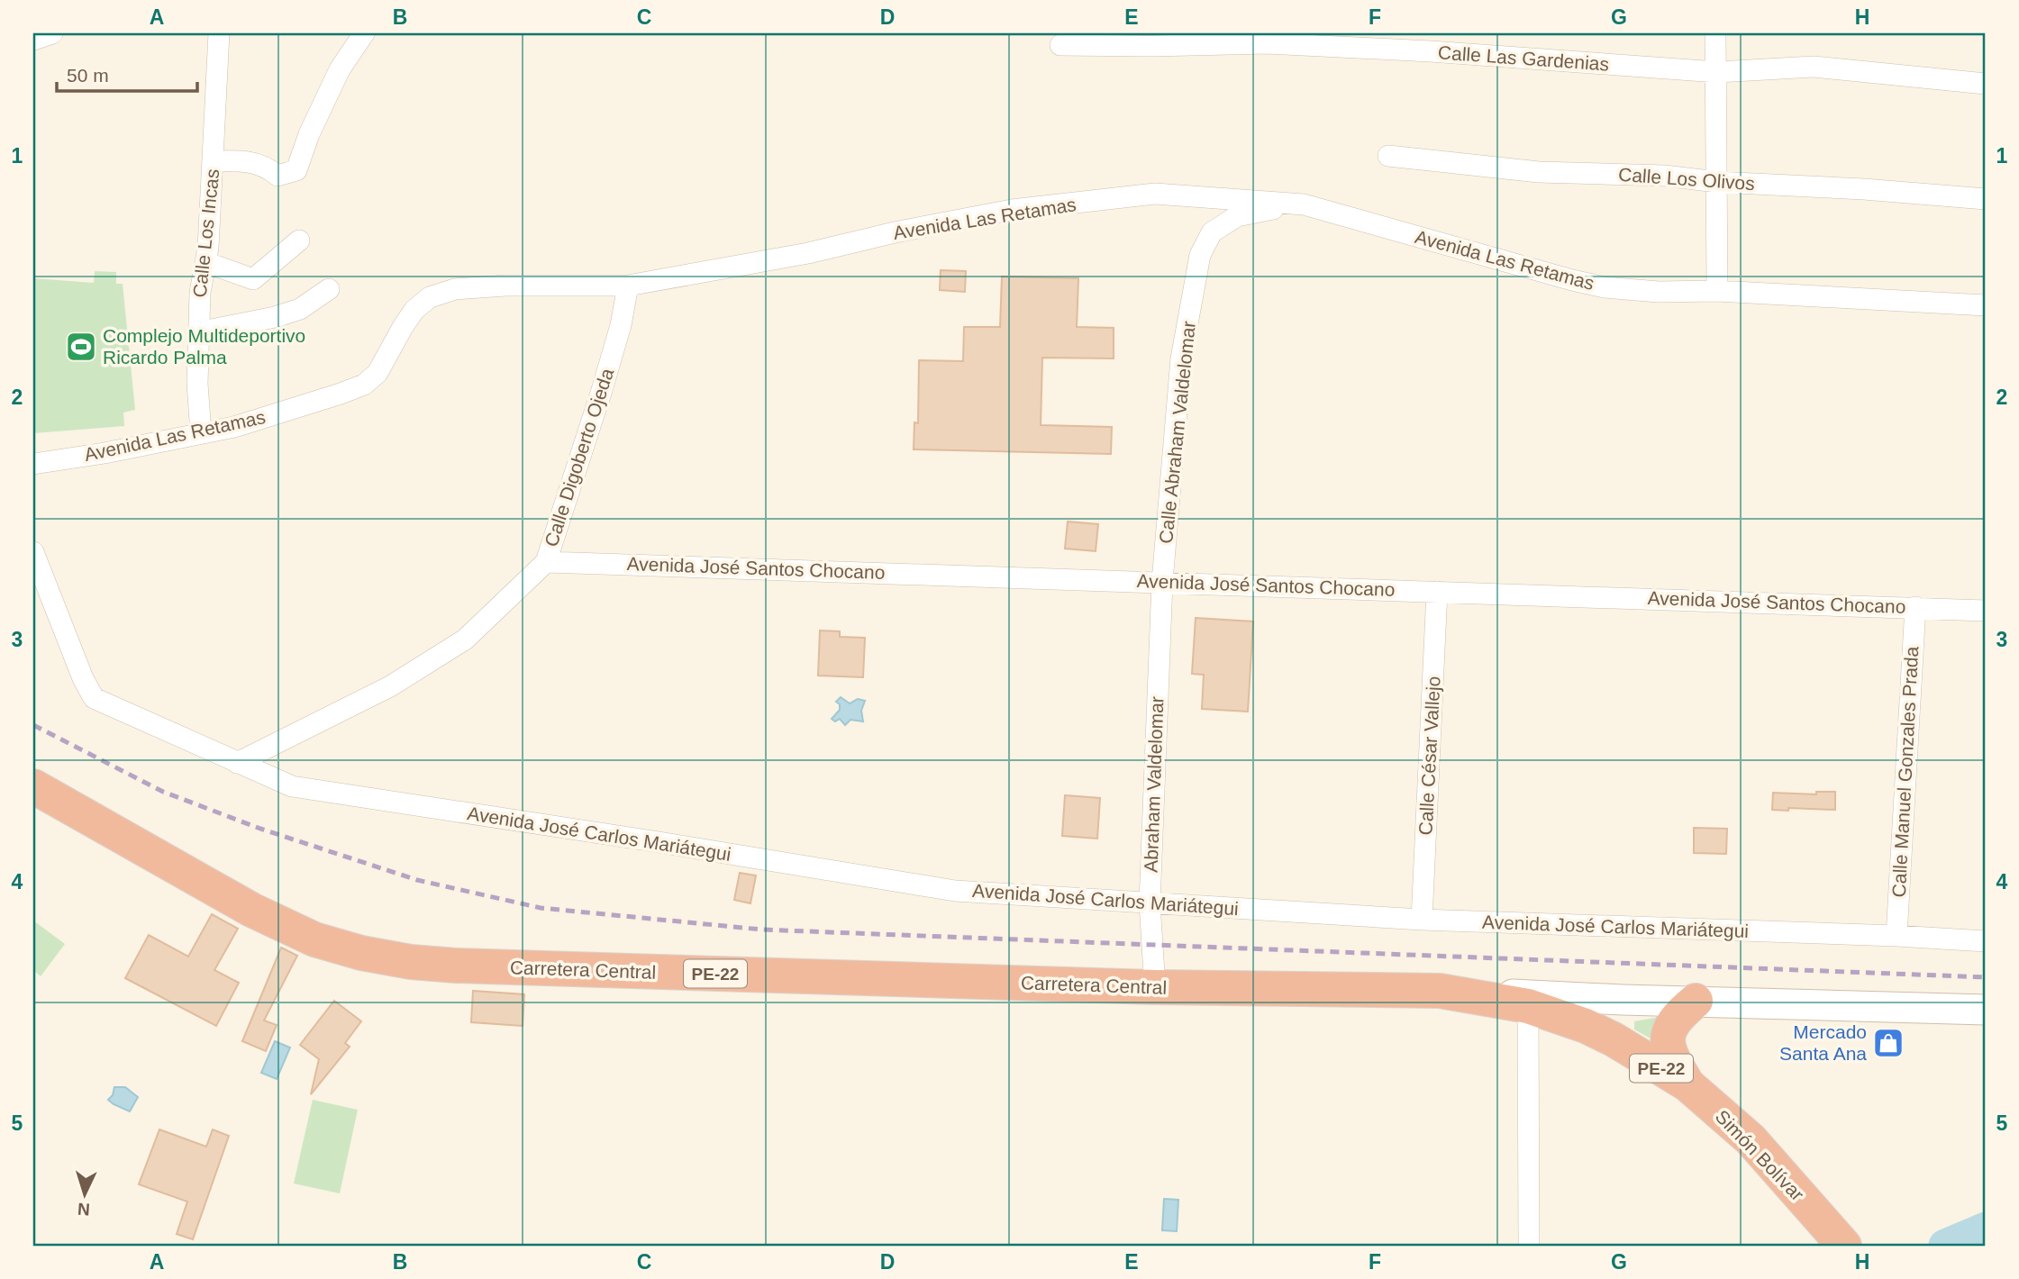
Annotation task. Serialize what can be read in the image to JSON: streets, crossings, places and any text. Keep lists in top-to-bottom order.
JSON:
{
  "streets": {
    "highway": ["Carretera Central", "PE-22", "Simón Bolívar"],
    "street": [
      "Calle Las Gardenias",
      "Calle Los Olivos",
      "Avenida Las Retamas",
      "Calle Los Incas",
      "Calle Abraham Valdelomar",
      "Calle Digoberto Ojeda",
      "Avenida José Santos Chocano",
      "Calle César Vallejo",
      "Calle Manuel Gonzales Prada",
      "Abraham Valdelomar",
      "Avenida José Carlos Mariátegui"
    ]
  },
  "crossings": [
    ["Avenida Las Retamas", "Calle Los Incas"],
    ["Avenida Las Retamas", "Calle Abraham Valdelomar"],
    ["Avenida Las Retamas", "Calle Digoberto Ojeda"],
    ["Calle Abraham Valdelomar", "Avenida José Santos Chocano"],
    ["Calle Abraham Valdelomar", "Abraham Valdelomar"],
    ["Calle Digoberto Ojeda", "Avenida José Santos Chocano"],
    ["Calle Digoberto Ojeda", "Avenida José Carlos Mariátegui"],
    ["Avenida José Santos Chocano", "Calle César Vallejo"],
    ["Avenida José Santos Chocano", "Calle Manuel Gonzales Prada"],
    ["Avenida José Santos Chocano", "Abraham Valdelomar"],
    ["Calle César Vallejo", "Avenida José Carlos Mariátegui"],
    ["Calle Manuel Gonzales Prada", "Avenida José Carlos Mariátegui"],
    ["Abraham Valdelomar", "Avenida José Carlos Mariátegui"],
    ["Abraham Valdelomar", "Carretera Central"],
    ["Carretera Central", "Simón Bolívar"]
  ],
  "places": {
    "sports": ["Complejo Multideportivo Ricardo Palma"],
    "shop": ["Mercado Santa Ana"]
  },
  "scale_bar": "50 m",
  "north": "bottom",
  "grid": {
    "columns": [
      "A",
      "B",
      "C",
      "D",
      "E",
      "F",
      "G",
      "H"
    ],
    "rows": [
      "1",
      "2",
      "3",
      "4",
      "5"
    ]
  }
}
